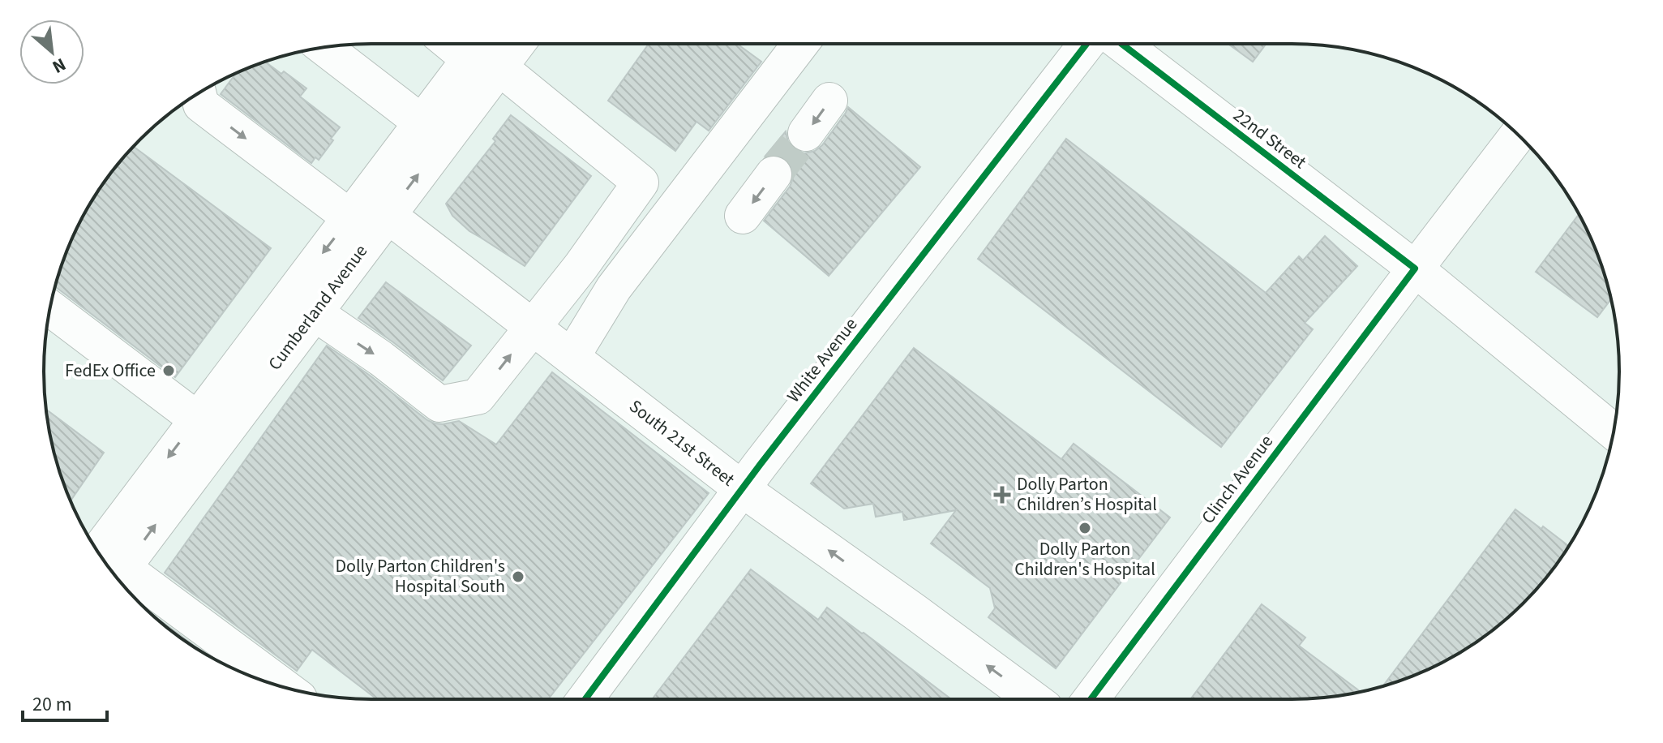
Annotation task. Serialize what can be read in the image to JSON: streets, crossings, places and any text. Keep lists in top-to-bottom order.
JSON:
{
  "streets": {
    "street": [
      "22nd Street",
      "Cumberland Avenue",
      "White Avenue",
      "South 21st Street",
      "Clinch Avenue"
    ]
  },
  "crossings": [
    ["22nd Street", "Clinch Avenue"],
    ["Cumberland Avenue", "South 21st Street"],
    ["White Avenue", "South 21st Street"]
  ],
  "places": {
    "other": ["FedEx Office", "Dolly Parton Children's Hospital", "Dolly Parton Children's Hospital South"],
    "health": ["Dolly Parton Children’s Hospital"]
  },
  "scale_bar": "20 m",
  "north": "bottom right"
}
